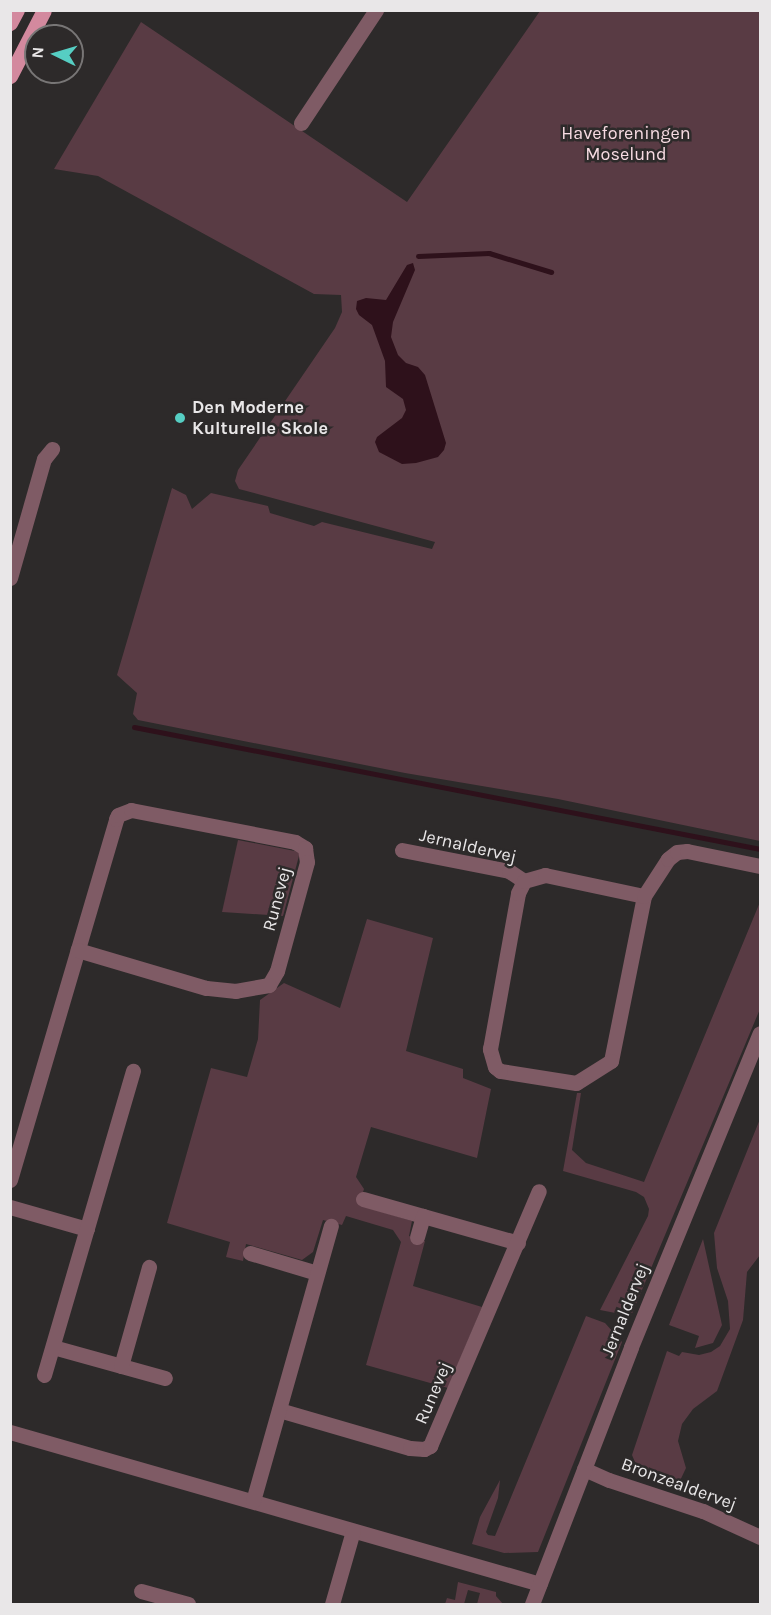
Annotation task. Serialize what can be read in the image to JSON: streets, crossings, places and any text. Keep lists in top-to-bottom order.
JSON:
{
  "streets": {
    "street": ["Jernaldervej", "Runevej", "Bronzealdervej"]
  },
  "crossings": [
    ["Jernaldervej", "Bronzealdervej"]
  ],
  "parks": ["Haveforeningen Moselund"],
  "places": ["Den Moderne Kulturelle Skole"],
  "north": "left"
}
